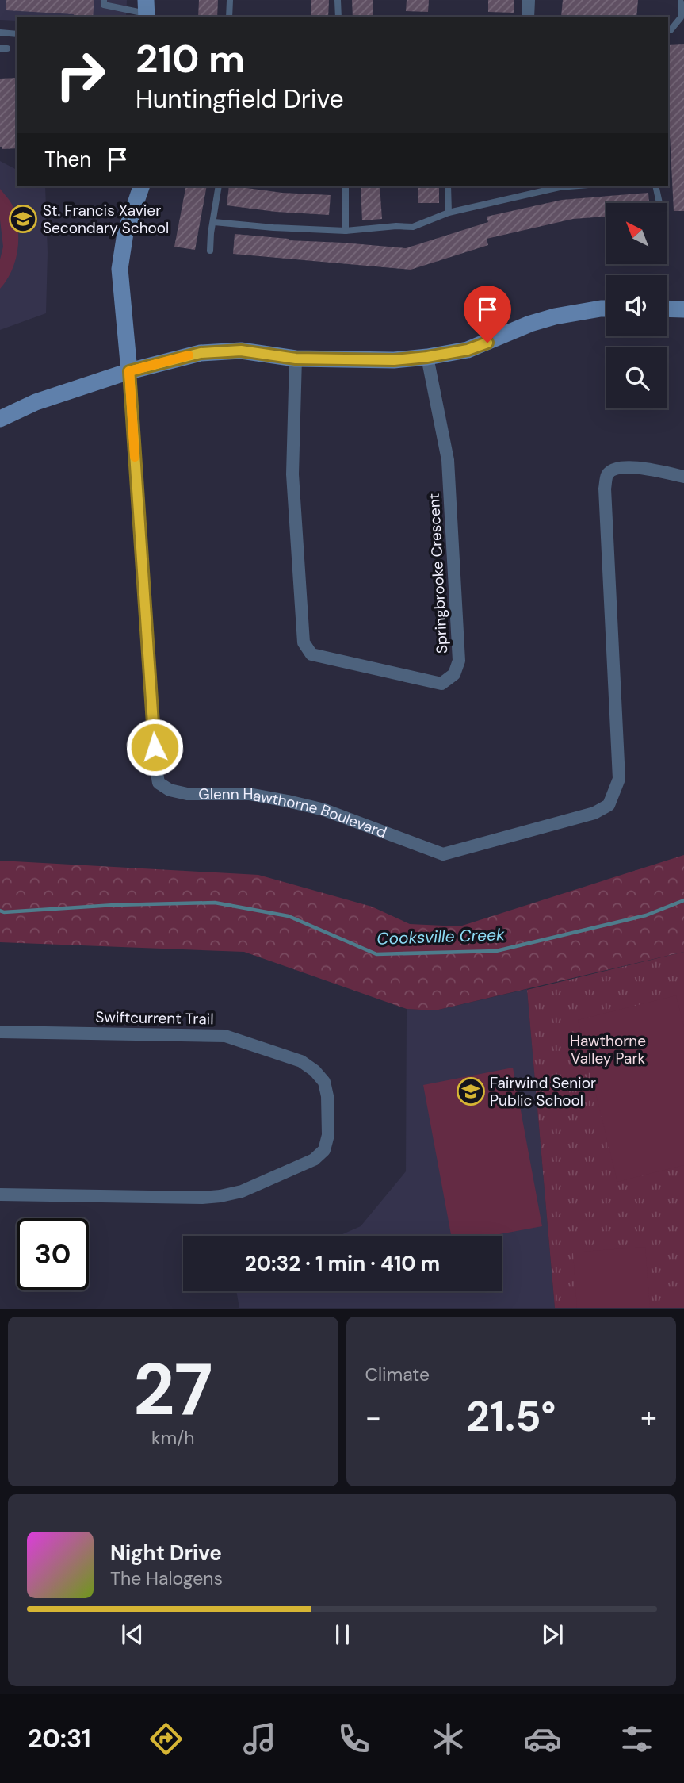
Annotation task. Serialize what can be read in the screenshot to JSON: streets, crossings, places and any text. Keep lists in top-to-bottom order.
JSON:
{
  "streets": {
    "street": ["Springbrooke Crescent", "Glenn Hawthorne Boulevard", "Swiftcurrent Trail"]
  },
  "water": ["Cooksville Creek"],
  "parks": ["Hawthorne Valley Park"],
  "places": {
    "school or university": ["St. Francis Xavier Secondary School", "Fairwind Senior Public School"]
  },
  "north": "top left",
  "page": {
    "turn": ["210 m", "Huntingfield Drive"],
    "then": "Then",
    "limit": "30",
    "trip": "20:32 · 1 min · 410 m",
    "tile": [
      ["27", "km/h"],
      "Climate"
    ],
    "heat": ["−", "21.5°", "+"],
    "song": ["Night Drive", "The Halogens"],
    "tabs": "20:31"
  }
}
